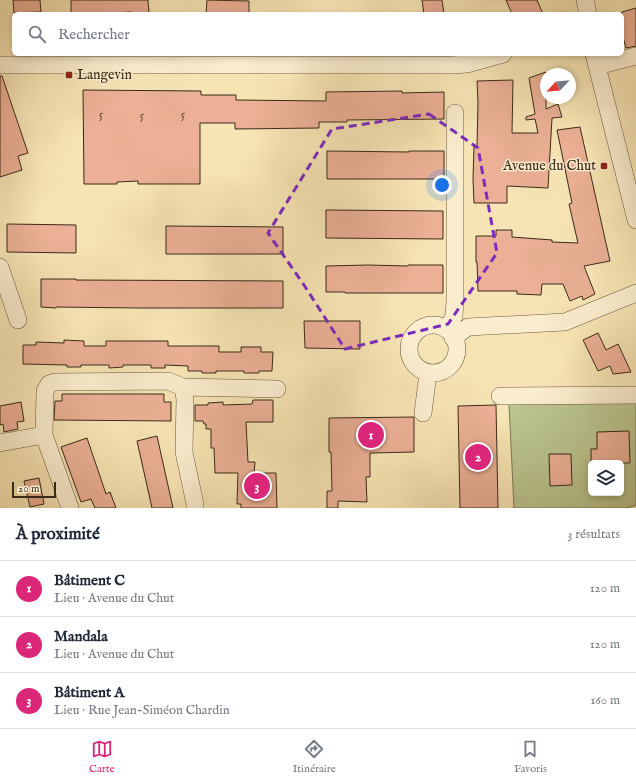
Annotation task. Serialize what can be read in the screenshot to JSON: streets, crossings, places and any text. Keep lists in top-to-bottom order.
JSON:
{
  "places": {
    "transit": ["Langevin", "Avenue du Chut"]
  },
  "house_numbers": ["5", "5", "5"],
  "scale_bar": "20 m",
  "north": "bottom left",
  "page": {
    "search": "Rechercher",
    "pins": ["1", "2", "3"],
    "scale": "20 m",
    "heading": ["À proximité", "3 résultats"],
    "list": [
      {
        "mark": "1",
        "name": "Bâtiment C",
        "note": "Lieu · Avenue du Chut",
        "value": "120 m"
      },
      {
        "mark": "2",
        "name": "Mandala",
        "note": "Lieu · Avenue du Chut",
        "value": "120 m"
      },
      {
        "mark": "3",
        "name": "Bâtiment A",
        "note": "Lieu · Rue Jean-Siméon Chardin",
        "value": "160 m"
      }
    ],
    "nav": ["Carte", "Itinéraire", "Favoris"]
  }
}
